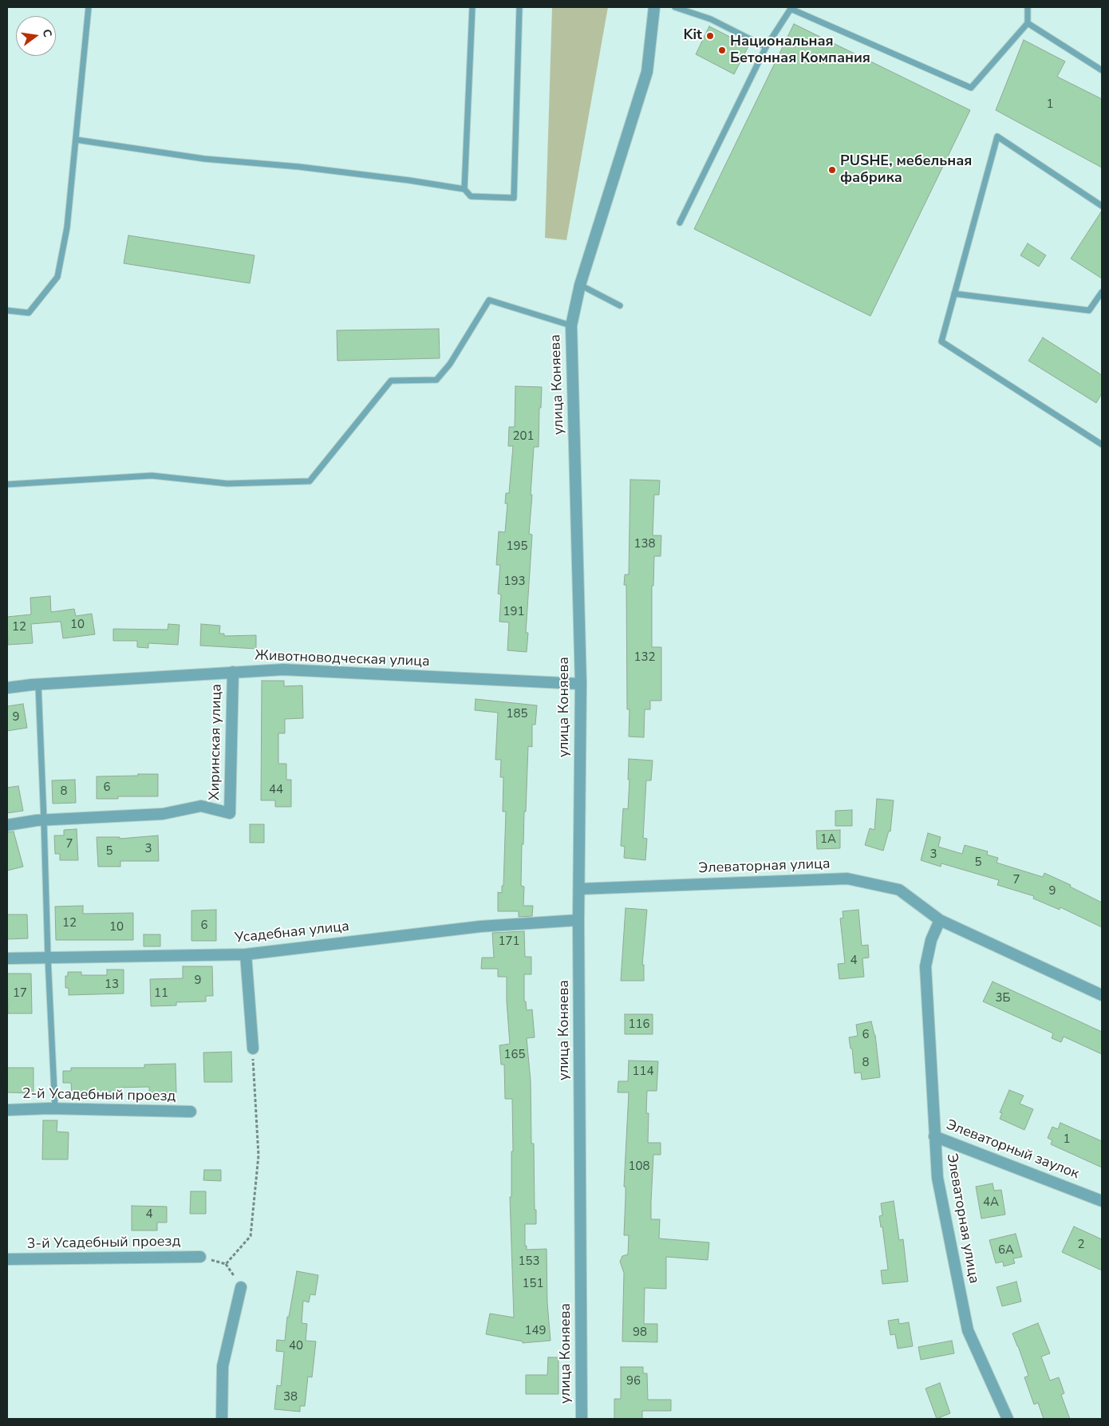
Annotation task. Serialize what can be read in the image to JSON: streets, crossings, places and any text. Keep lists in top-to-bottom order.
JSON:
{
  "streets": {
    "street": [
      "улица Коняева",
      "Животноводческая улица",
      "Хиринская улица",
      "Элеваторная улица",
      "Усадебная улица",
      "2-й Усадебный проезд",
      "Элеваторный заулок",
      "3-й Усадебный проезд"
    ]
  },
  "crossings": [
    ["улица Коняева", "Животноводческая улица"],
    ["улица Коняева", "Элеваторная улица"],
    ["улица Коняева", "Усадебная улица"],
    ["Животноводческая улица", "Хиринская улица"],
    ["Элеваторная улица", "Элеваторный заулок"]
  ],
  "places": ["Kit", "Национальная Бетонная Компания", "PUSHE, мебельная фабрика"],
  "house_numbers": [
    "1",
    "201",
    "138",
    "195",
    "193",
    "191",
    "10",
    "12",
    "132",
    "185",
    "9",
    "6",
    "44",
    "8",
    "1А",
    "7",
    "3",
    "5",
    "3",
    "5",
    "7",
    "9",
    "12",
    "6",
    "10",
    "171",
    "4",
    "9",
    "13",
    "17",
    "11",
    "3Б",
    "116",
    "6",
    "165",
    "8",
    "114",
    "1",
    "108",
    "4А",
    "4",
    "2",
    "6А",
    "153",
    "151",
    "149",
    "98",
    "40",
    "96",
    "38"
  ],
  "north": "right"
}
